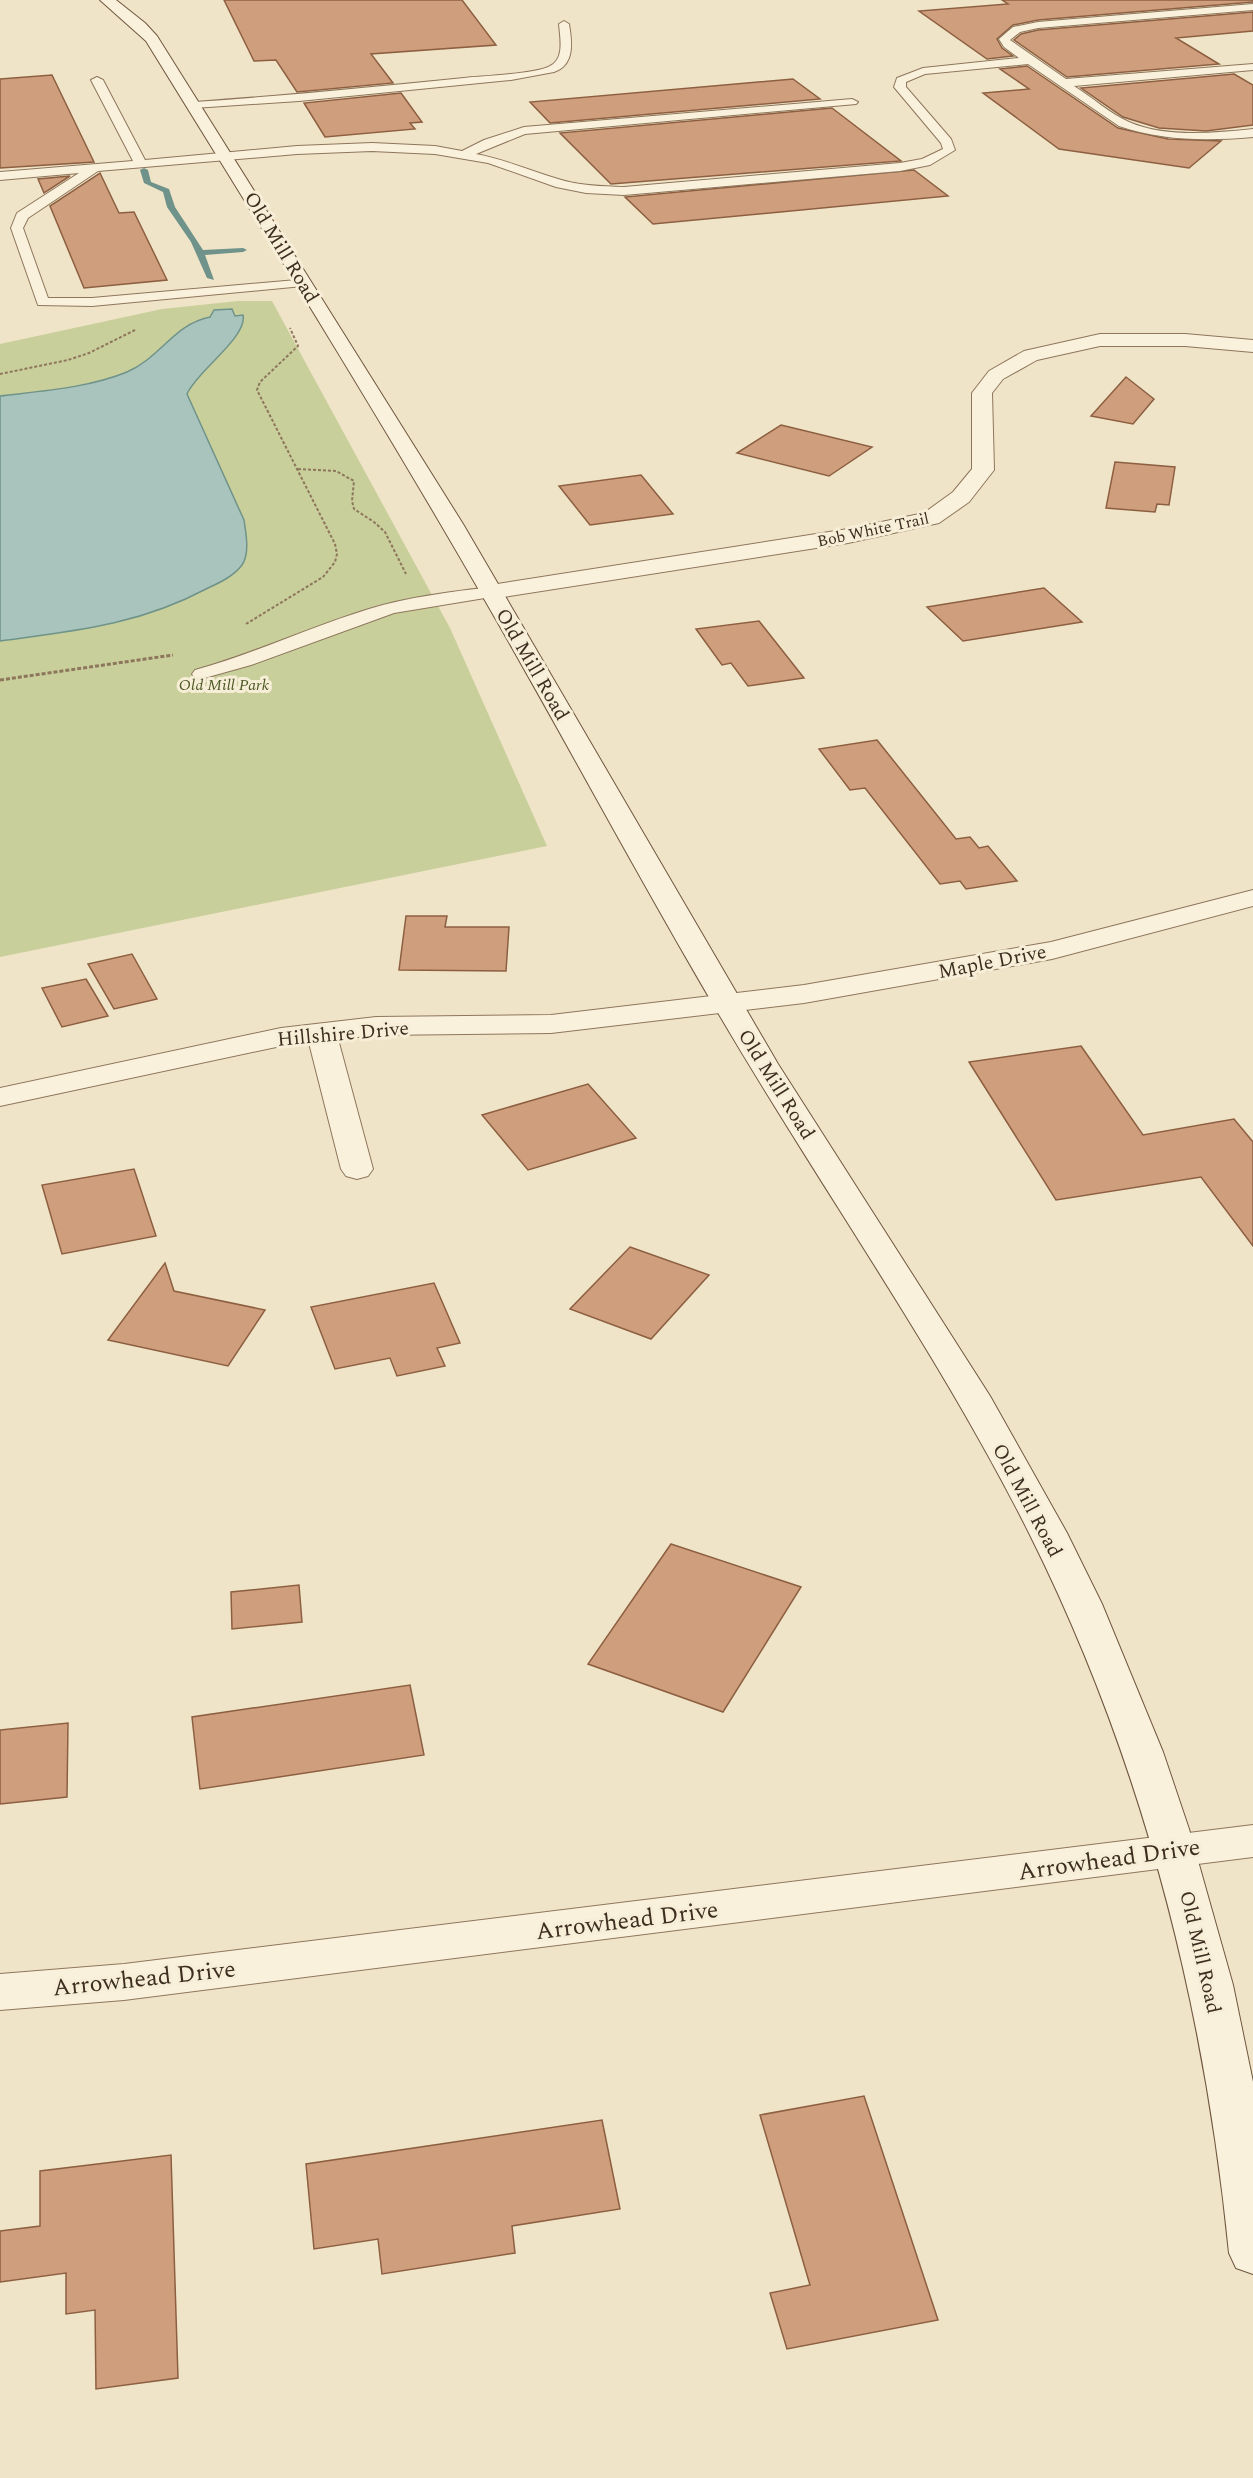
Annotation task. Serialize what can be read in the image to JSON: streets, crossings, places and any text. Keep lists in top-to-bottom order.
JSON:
{
  "streets": {
    "street": [
      "Old Mill Road",
      "Bob White Trail",
      "Maple Drive",
      "Hillshire Drive",
      "Arrowhead Drive"
    ]
  },
  "crossings": [
    ["Old Mill Road", "Bob White Trail"],
    ["Old Mill Road", "Maple Drive"],
    ["Old Mill Road", "Hillshire Drive"],
    ["Old Mill Road", "Arrowhead Drive"],
    ["Maple Drive", "Hillshire Drive"]
  ],
  "parks": ["Old Mill Park"]
}
